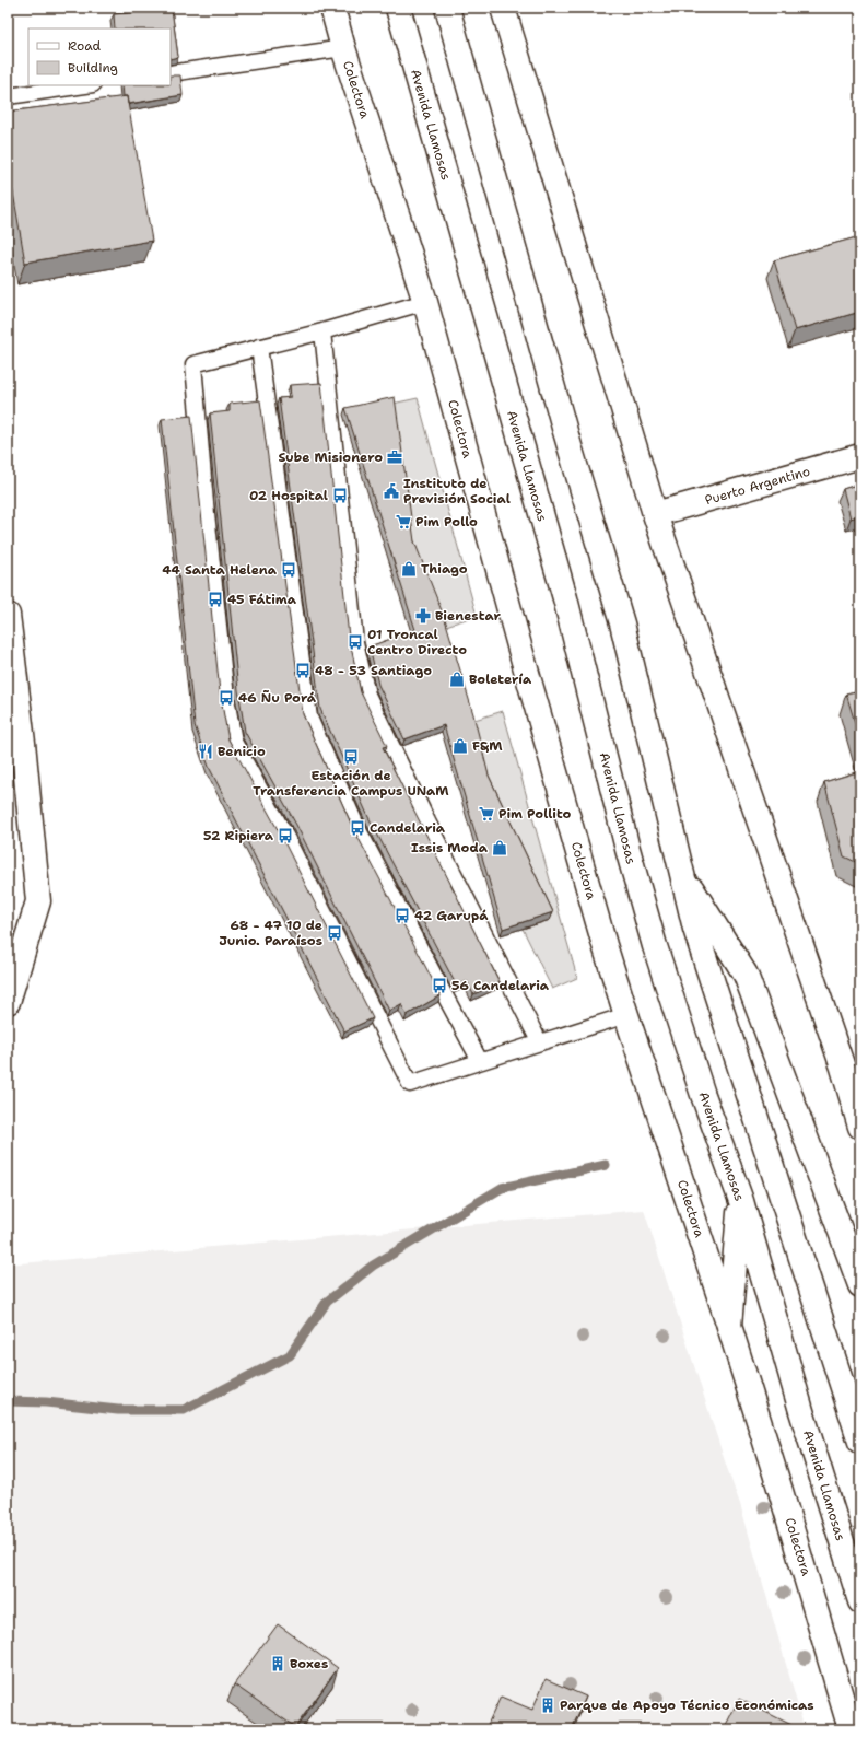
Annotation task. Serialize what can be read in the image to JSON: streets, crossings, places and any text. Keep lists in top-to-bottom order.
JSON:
{
  "streets": {
    "main road": ["Colectora", "Avenida Llamosas", "Puerto Argentino"]
  },
  "places": {
    "office": ["Sube Misionero"],
    "public building": ["Instituto de Previsión Social"],
    "bus stop": [
      "02 Hospital",
      "44 Santa Helena",
      "45 Fátima",
      "01 Troncal Centro Directo",
      "48 - 53 Santiago",
      "46 Ñu Porá",
      "Estación de Transferencia Campus UNaM",
      "Candelaria",
      "52 Ripiera",
      "42 Garupá",
      "68 - 47 10 de Junio. Paraísos",
      "56 Candelaria"
    ],
    "supermarket": ["Pim Pollo", "Pim Pollito"],
    "shop": [
      "Thiago",
      "Boletería",
      "F&M",
      "Issis Moda"
    ],
    "pharmacy": ["Bienestar"],
    "restaurant": ["Benicio"],
    "building": ["Boxes", "Parque de Apoyo Técnico Económicas"]
  },
  "legend": ["Road", "Building"]
}
